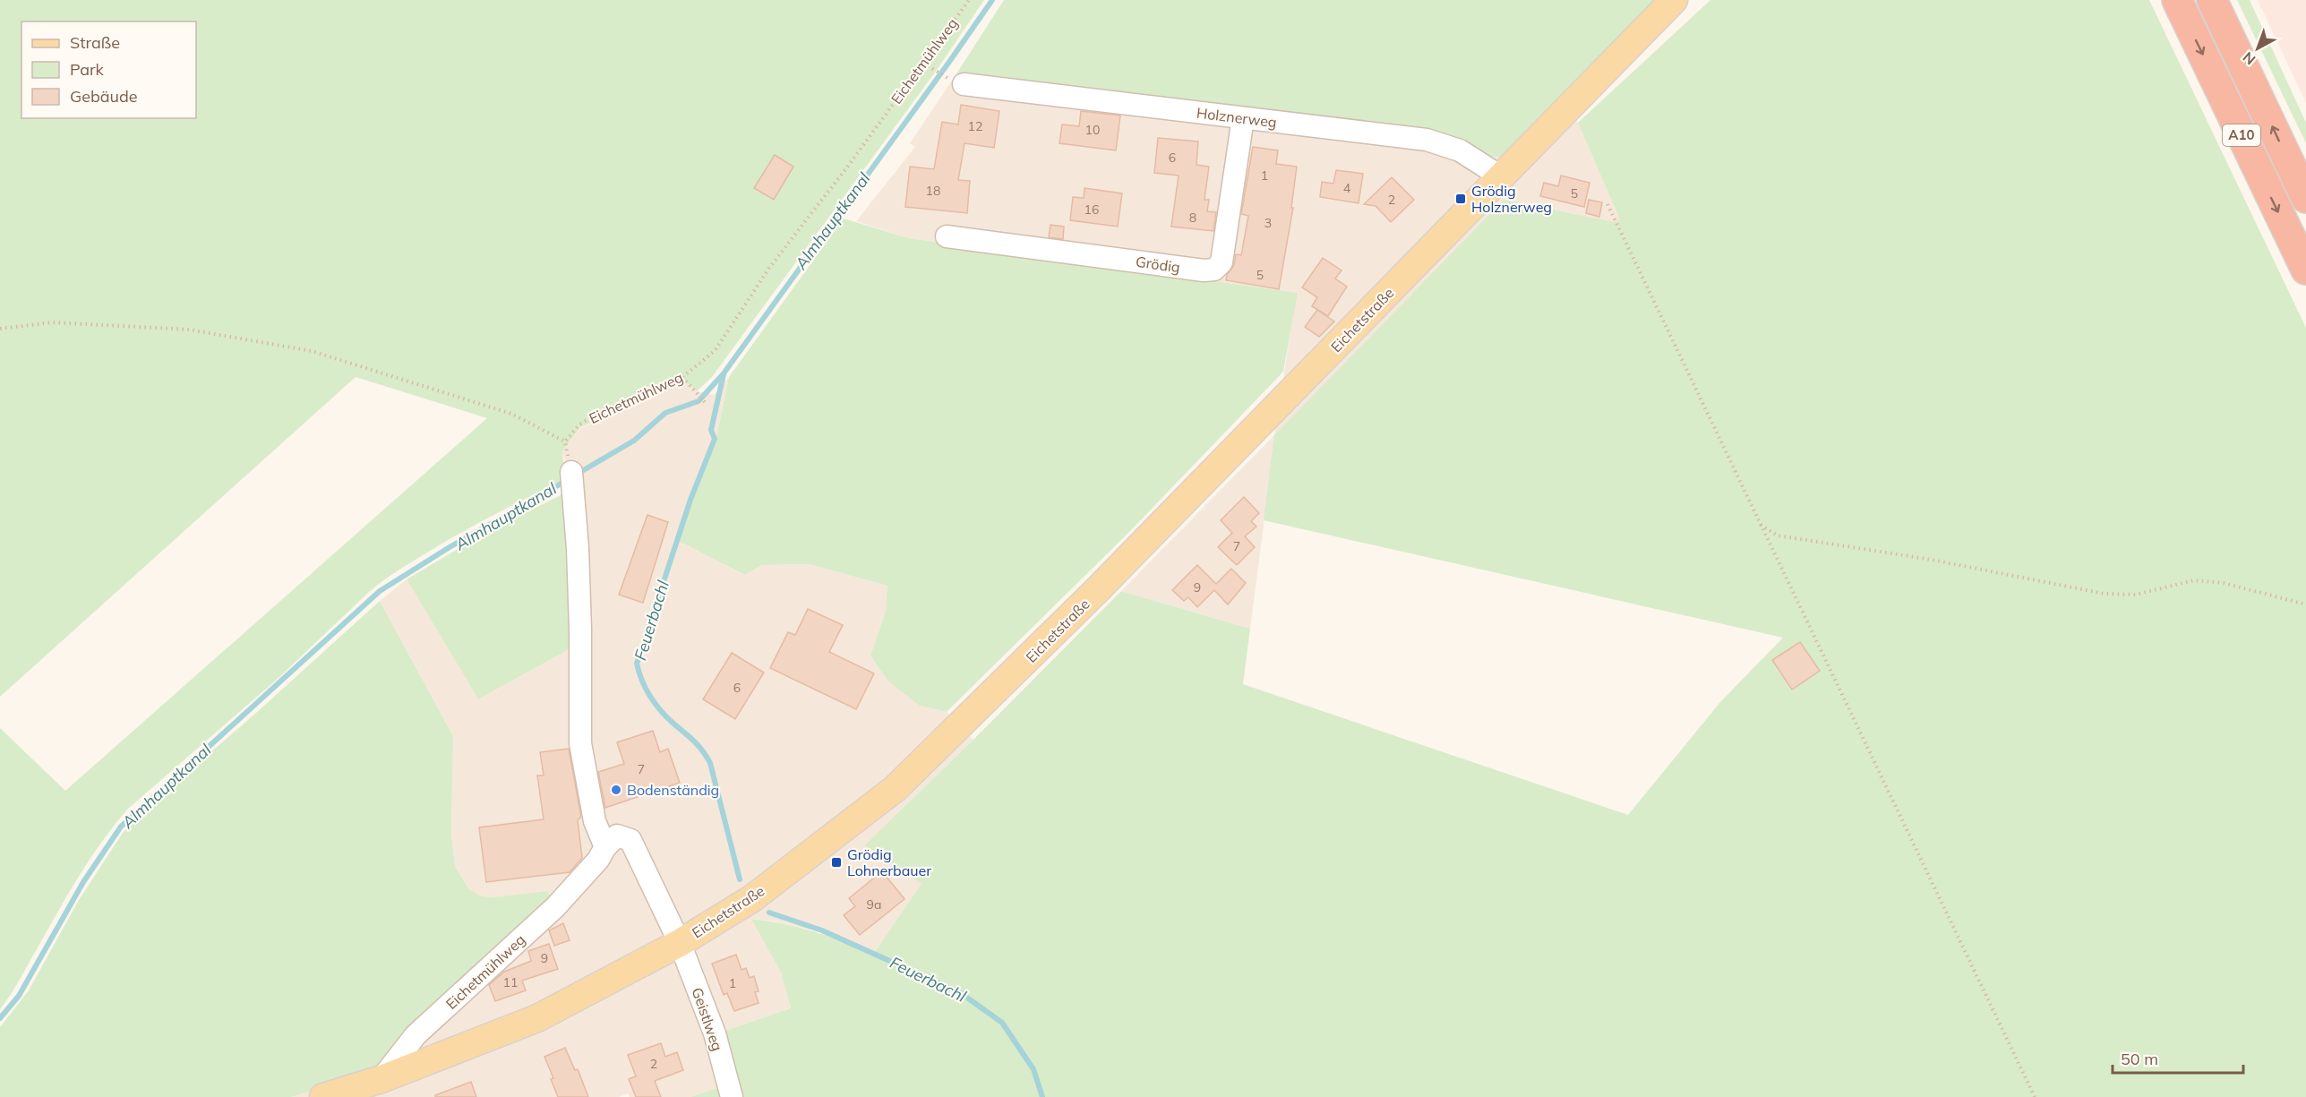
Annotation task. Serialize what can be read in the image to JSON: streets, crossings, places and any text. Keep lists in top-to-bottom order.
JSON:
{
  "streets": {
    "highway": ["A10"],
    "main road": ["Eichetstraße"],
    "street": [
      "Eichetmühlweg",
      "Holznerweg",
      "Grödig",
      "Geistlweg"
    ]
  },
  "crossings": [
    ["Eichetmühlweg", "Eichetstraße"],
    ["Holznerweg", "Grödig"],
    ["Holznerweg", "Eichetstraße"],
    ["Eichetstraße", "Geistlweg"]
  ],
  "water": ["Almhauptkanal", "Feuerbachl"],
  "places": {
    "transit": ["Grödig Holznerweg", "Grödig Lohnerbauer"],
    "other": ["Bodenständig"]
  },
  "house_numbers": [
    "12",
    "10",
    "6",
    "1",
    "4",
    "18",
    "5",
    "2",
    "16",
    "8",
    "3",
    "5",
    "7",
    "9",
    "6",
    "7",
    "9a",
    "9",
    "11",
    "1",
    "2"
  ],
  "legend": ["Straße", "Park", "Gebäude"],
  "scale_bar": "50 m",
  "north": "bottom left"
}
